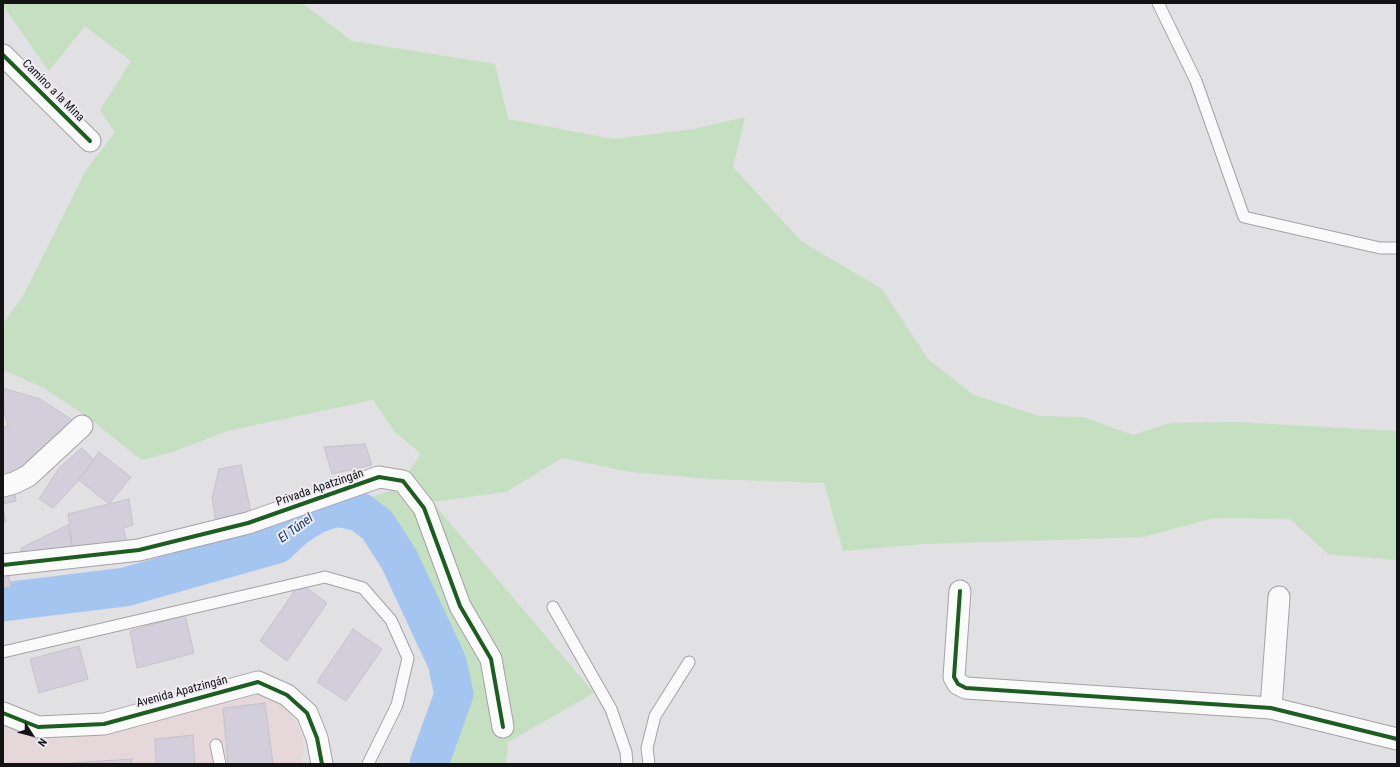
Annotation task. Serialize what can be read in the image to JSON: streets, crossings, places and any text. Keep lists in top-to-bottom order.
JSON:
{
  "streets": {
    "street": ["Camino a la Mina", "Privada Apatzingán", "Avenida Apatzingán"]
  },
  "water": ["El Túnel"],
  "north": "bottom right"
}
